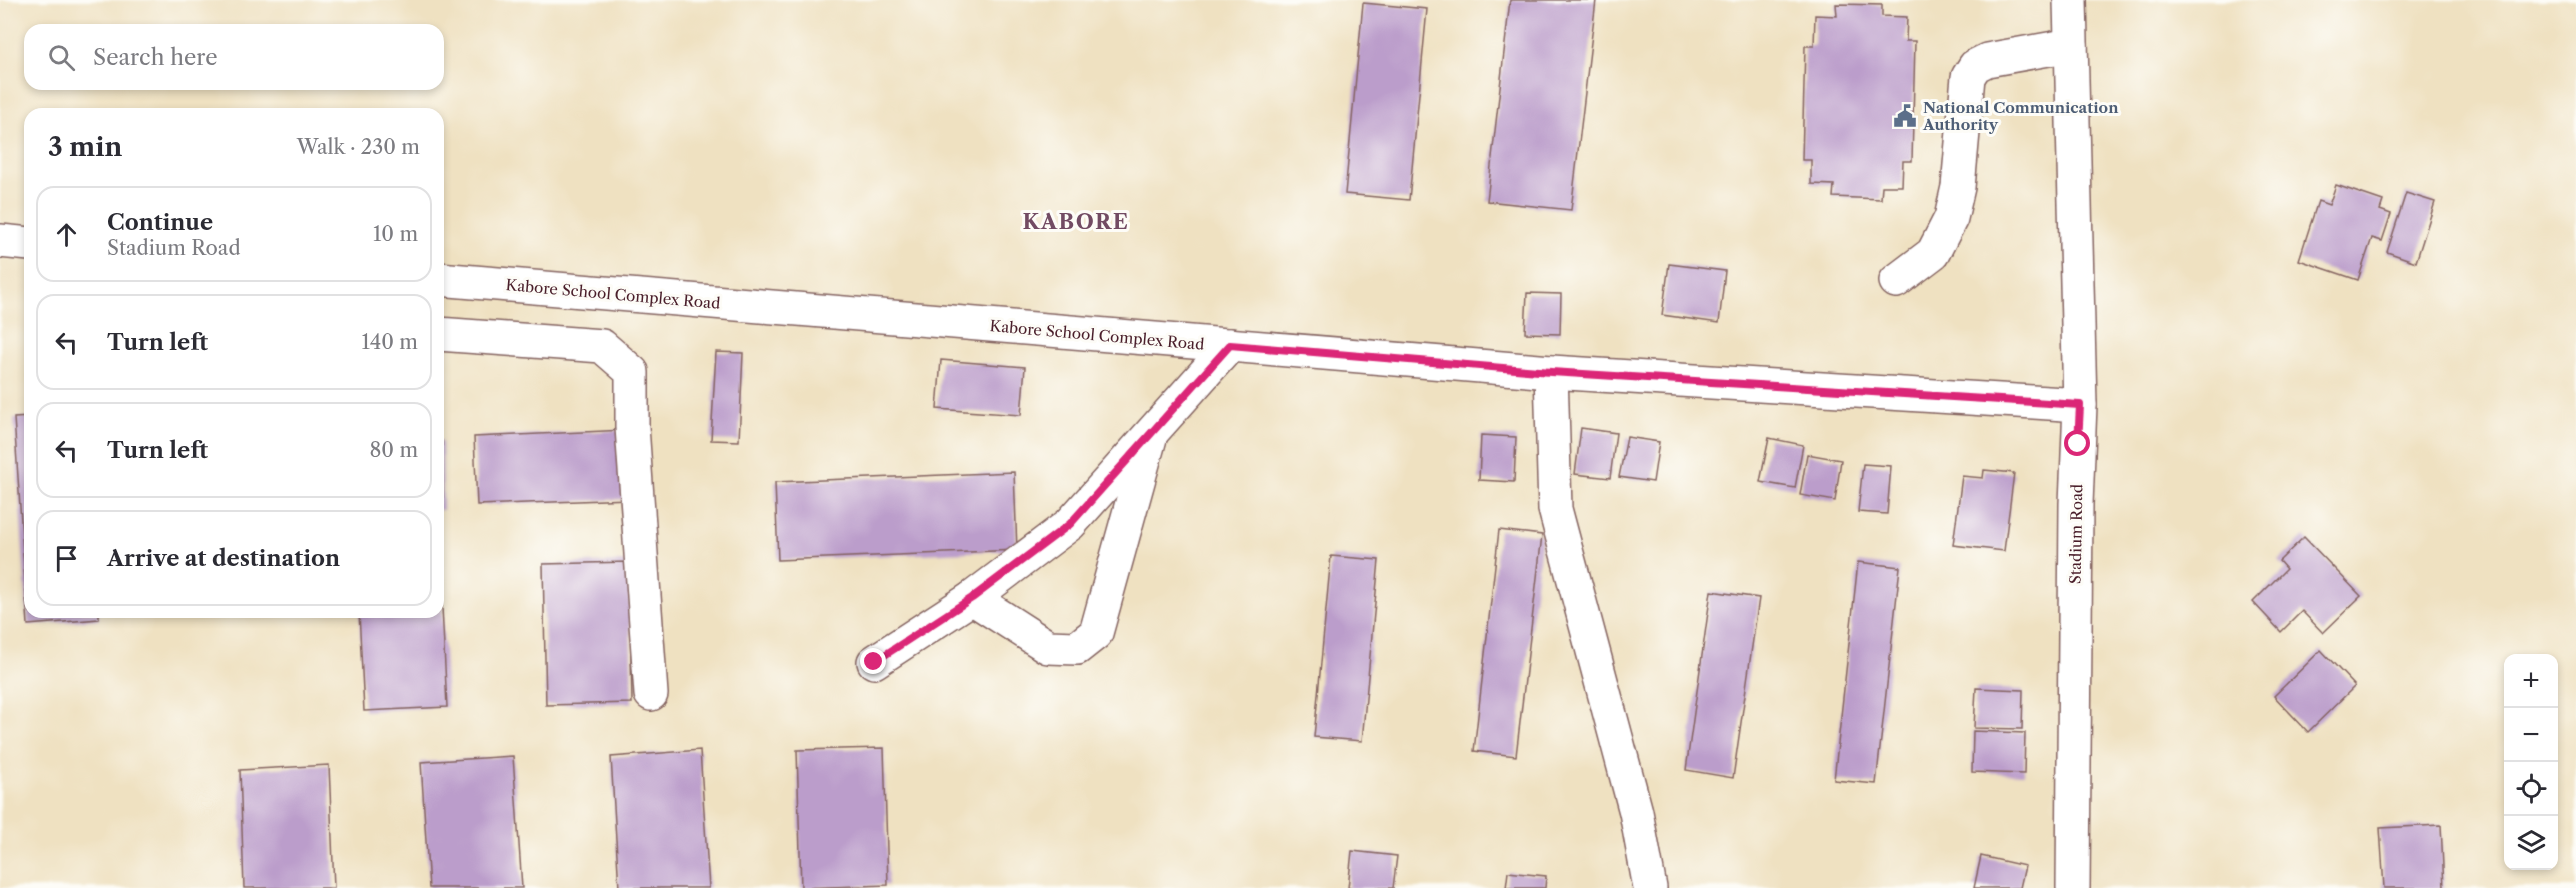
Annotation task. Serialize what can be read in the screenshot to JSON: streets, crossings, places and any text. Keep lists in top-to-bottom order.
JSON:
{
  "streets": {
    "street": ["Kabore School Complex Road", "Stadium Road"]
  },
  "crossings": [
    ["Kabore School Complex Road", "Stadium Road"]
  ],
  "districts": ["KABORE"],
  "places": {
    "public building": ["National Communication Authority"]
  },
  "page": {
    "search": "Search here",
    "heading": ["3 min", "Walk · 230 m"],
    "list": [
      ["Continue", "Stadium Road", "10 m"],
      ["Turn left", "140 m"],
      ["Turn left", "80 m"],
      "Arrive at destination"
    ],
    "map_buttons": ["+", "−"]
  }
}
